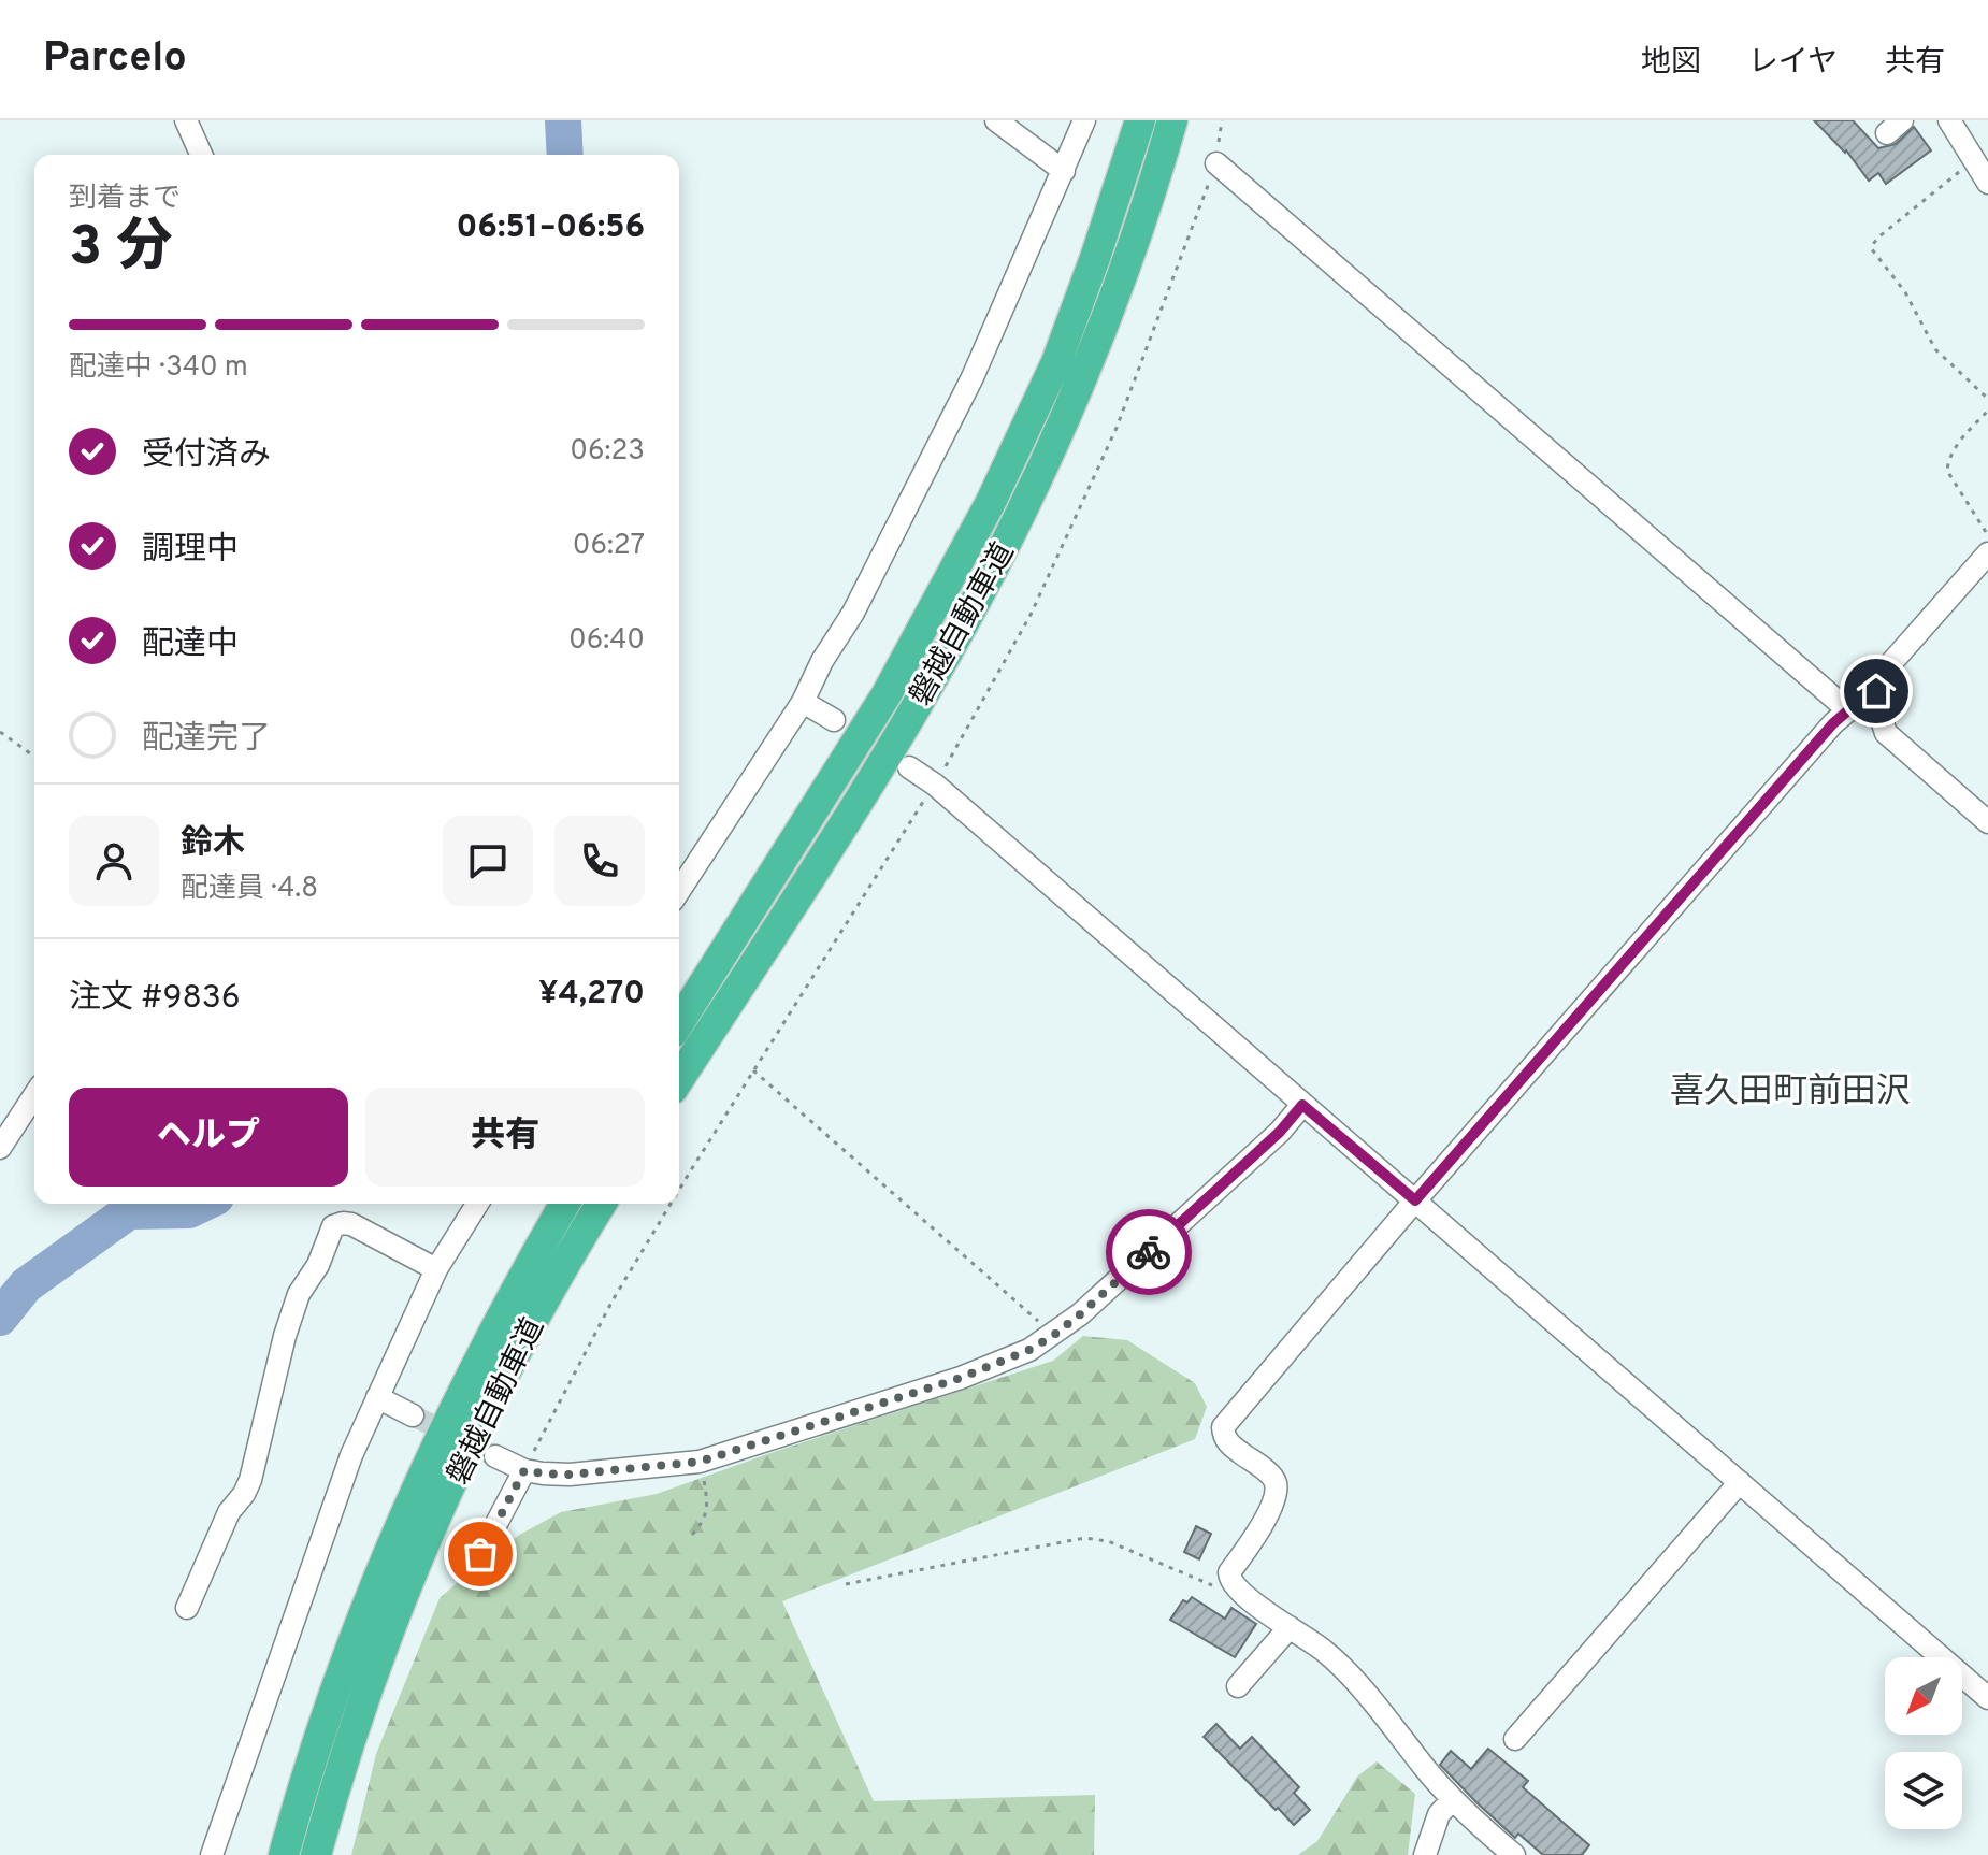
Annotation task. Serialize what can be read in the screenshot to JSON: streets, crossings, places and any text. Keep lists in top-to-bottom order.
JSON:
{
  "streets": {
    "highway": ["磐越自動車道"]
  },
  "districts": ["喜久田町前田沢"],
  "north": "bottom left",
  "page": {
    "header": "Parcelo",
    "nav": ["地図", "レイヤ", "共有"],
    "heading": ["3 分", "到着まで", "06:51–06:56"],
    "panel": [
      "鈴木",
      "配達員 · 4.8",
      "注文 #9836",
      "¥4,270"
    ],
    "bar": "配達中 · 340 m",
    "list": [
      ["受付済み", "06:23"],
      ["調理中", "06:27"],
      ["配達中", "06:40"],
      "配達完了"
    ],
    "buttons": ["ヘルプ", "共有"]
  }
}
